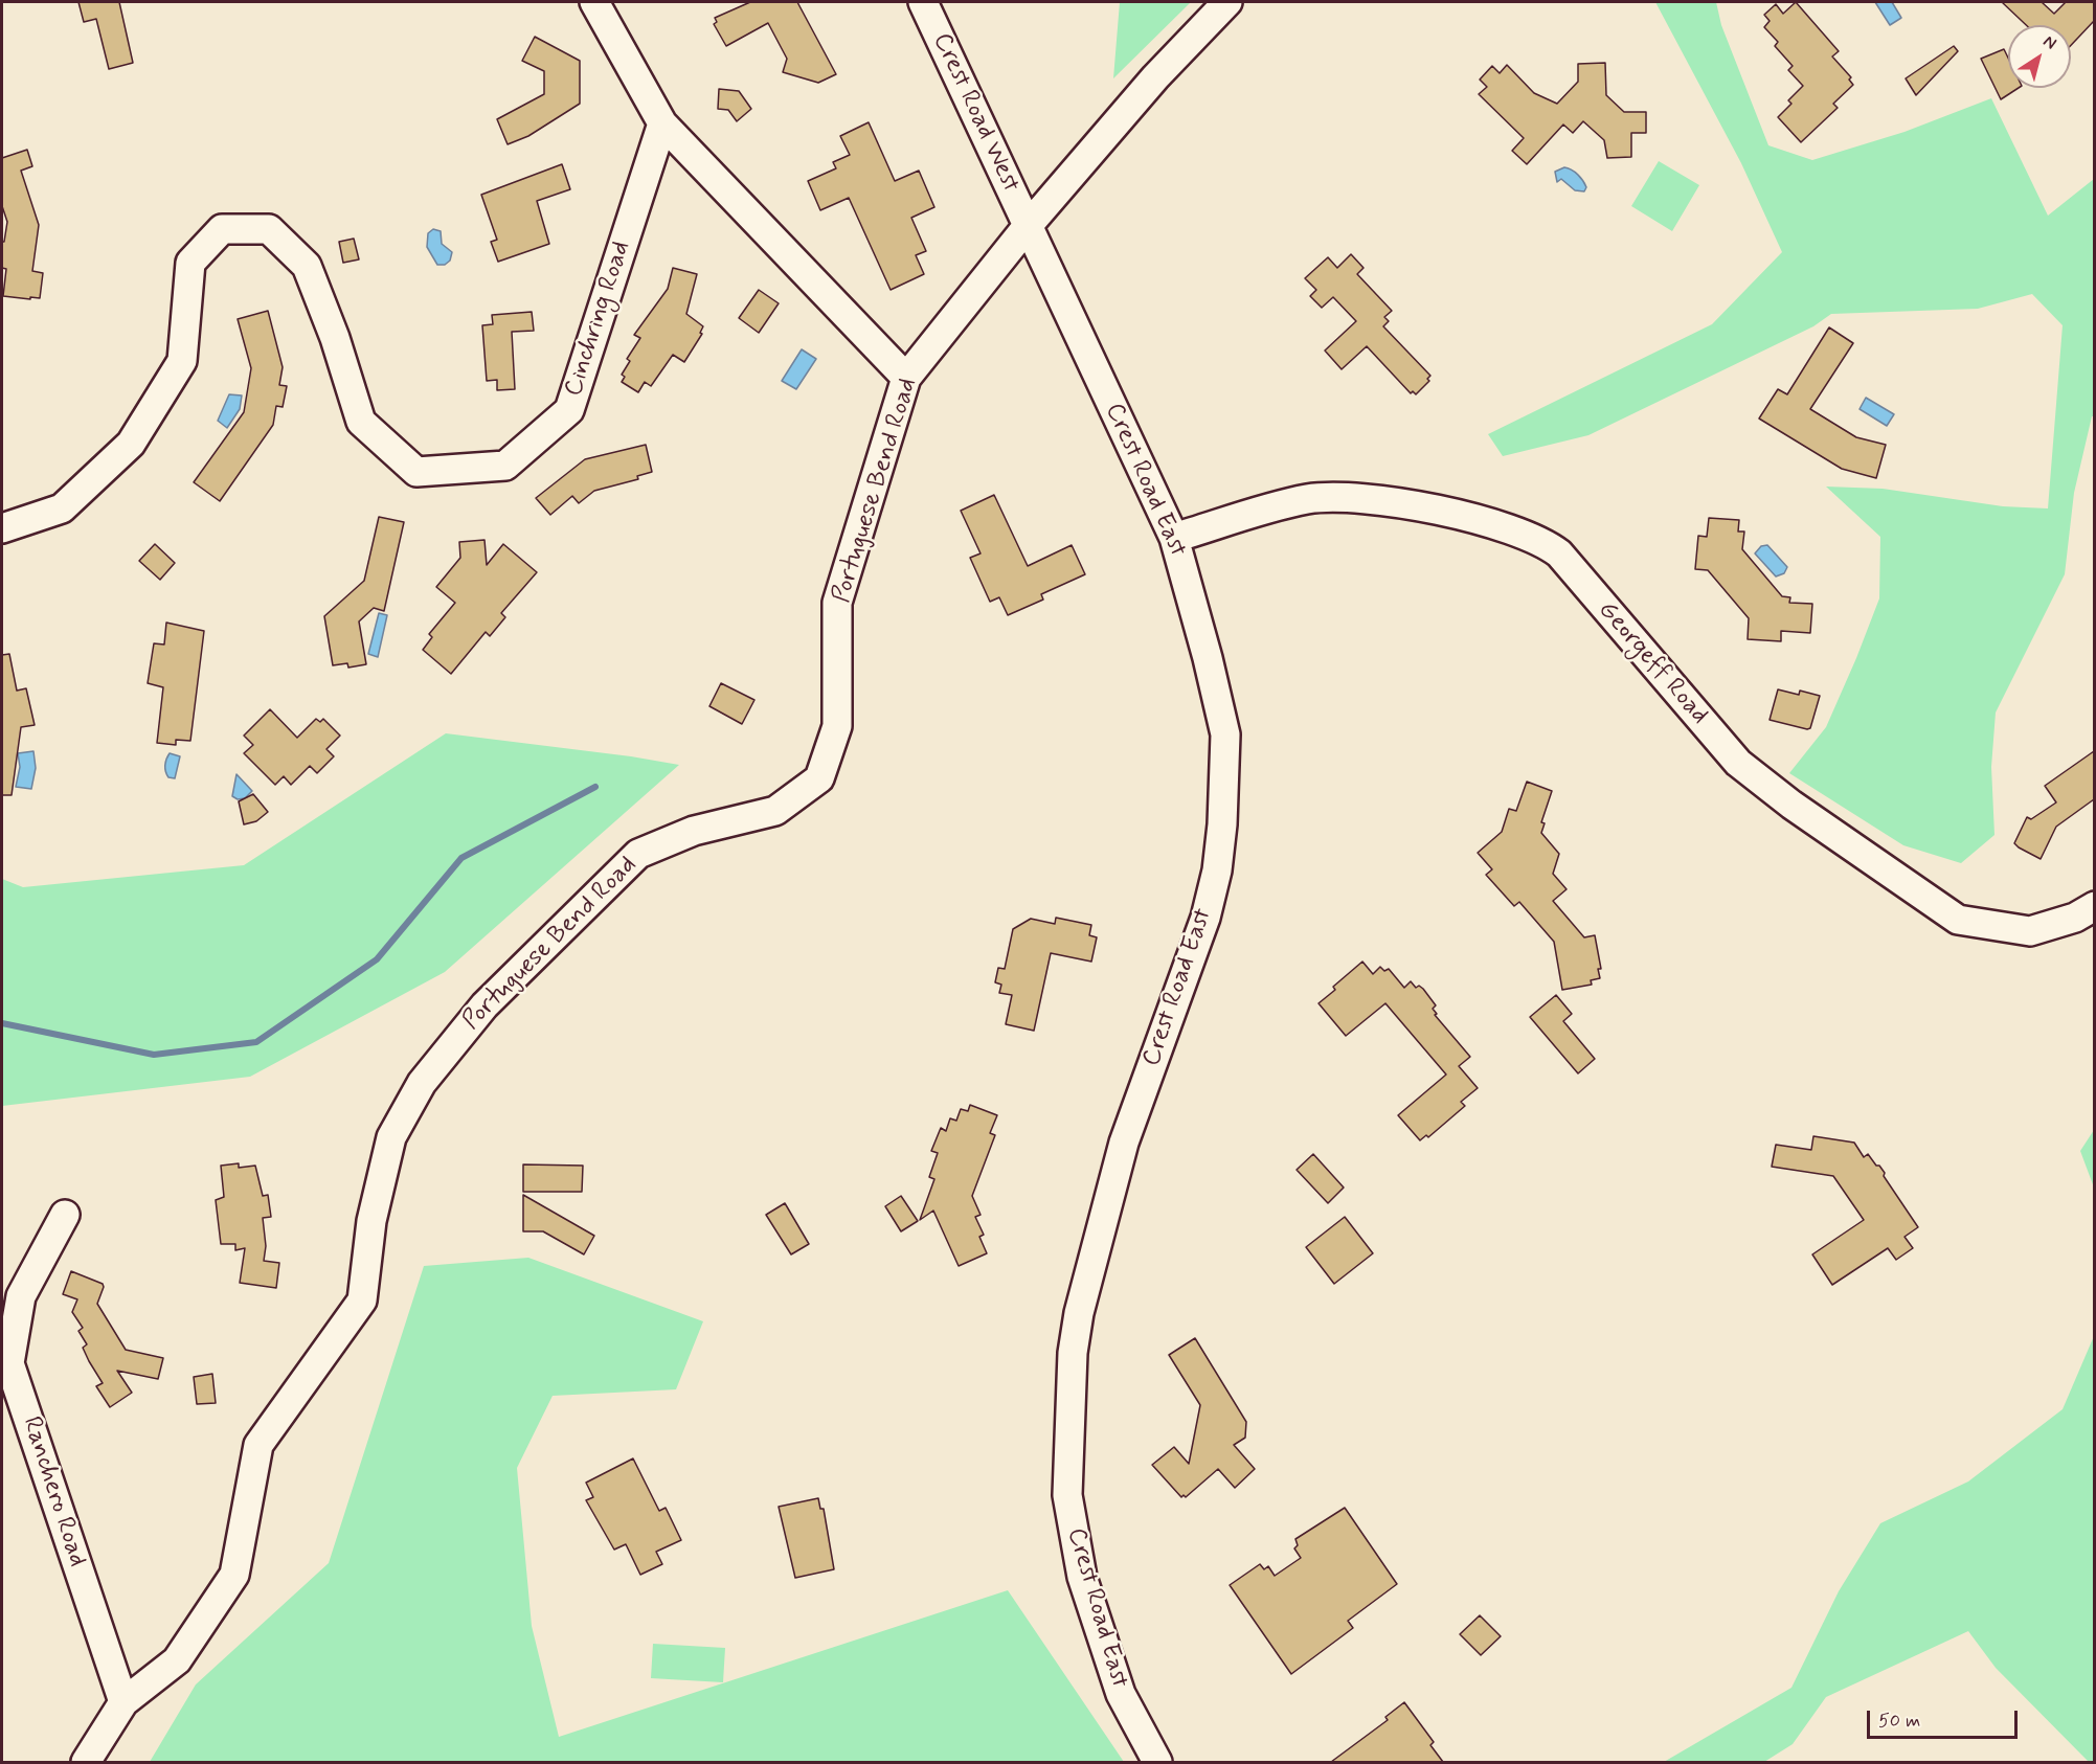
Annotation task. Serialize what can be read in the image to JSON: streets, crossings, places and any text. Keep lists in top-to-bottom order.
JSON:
{
  "streets": {
    "street": [
      "Crest Road West",
      "Cinchring Road",
      "Crest Road East",
      "Portuguese Bend Road",
      "Georgeff Road",
      "Ranchero Road"
    ]
  },
  "crossings": [
    ["Crest Road West", "Crest Road East"],
    ["Crest Road West", "Portuguese Bend Road"],
    ["Crest Road East", "Portuguese Bend Road"],
    ["Crest Road East", "Georgeff Road"],
    ["Portuguese Bend Road", "Ranchero Road"]
  ],
  "scale_bar": "50 m",
  "north": "top right"
}
